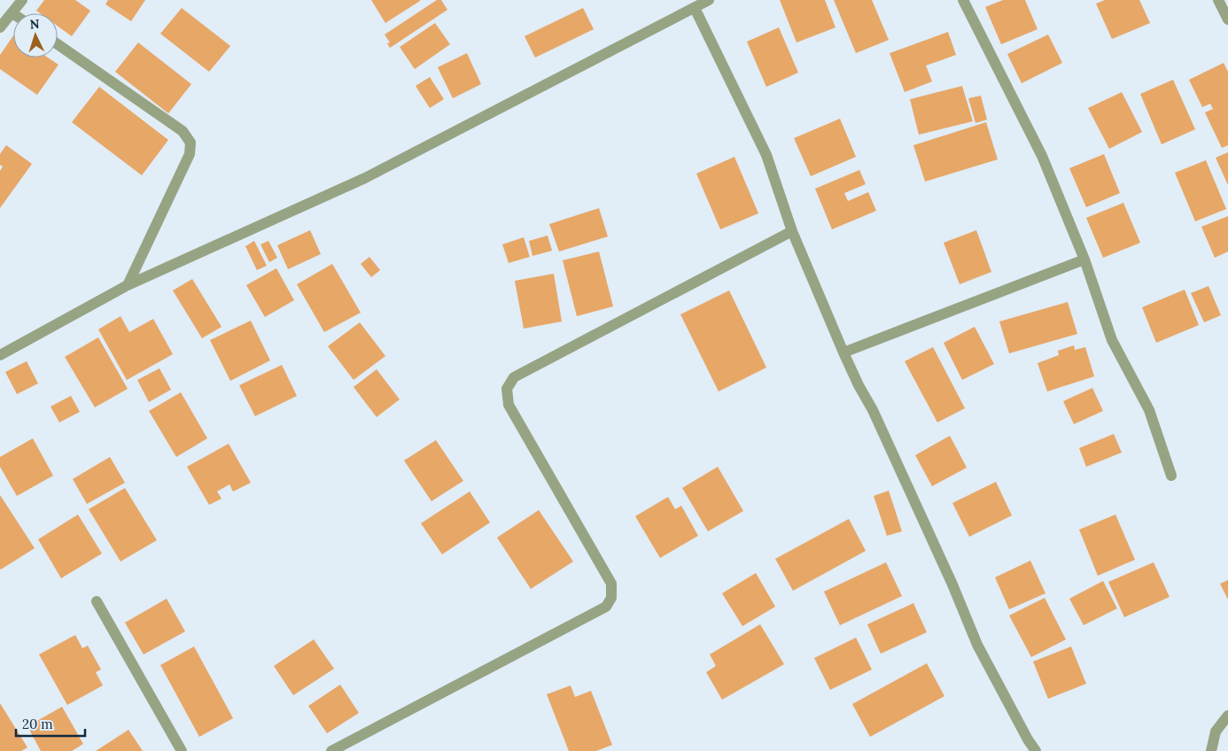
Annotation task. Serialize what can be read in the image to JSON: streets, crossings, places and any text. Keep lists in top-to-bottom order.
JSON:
{
  "scale_bar": "20 m",
  "north": "top"
}
